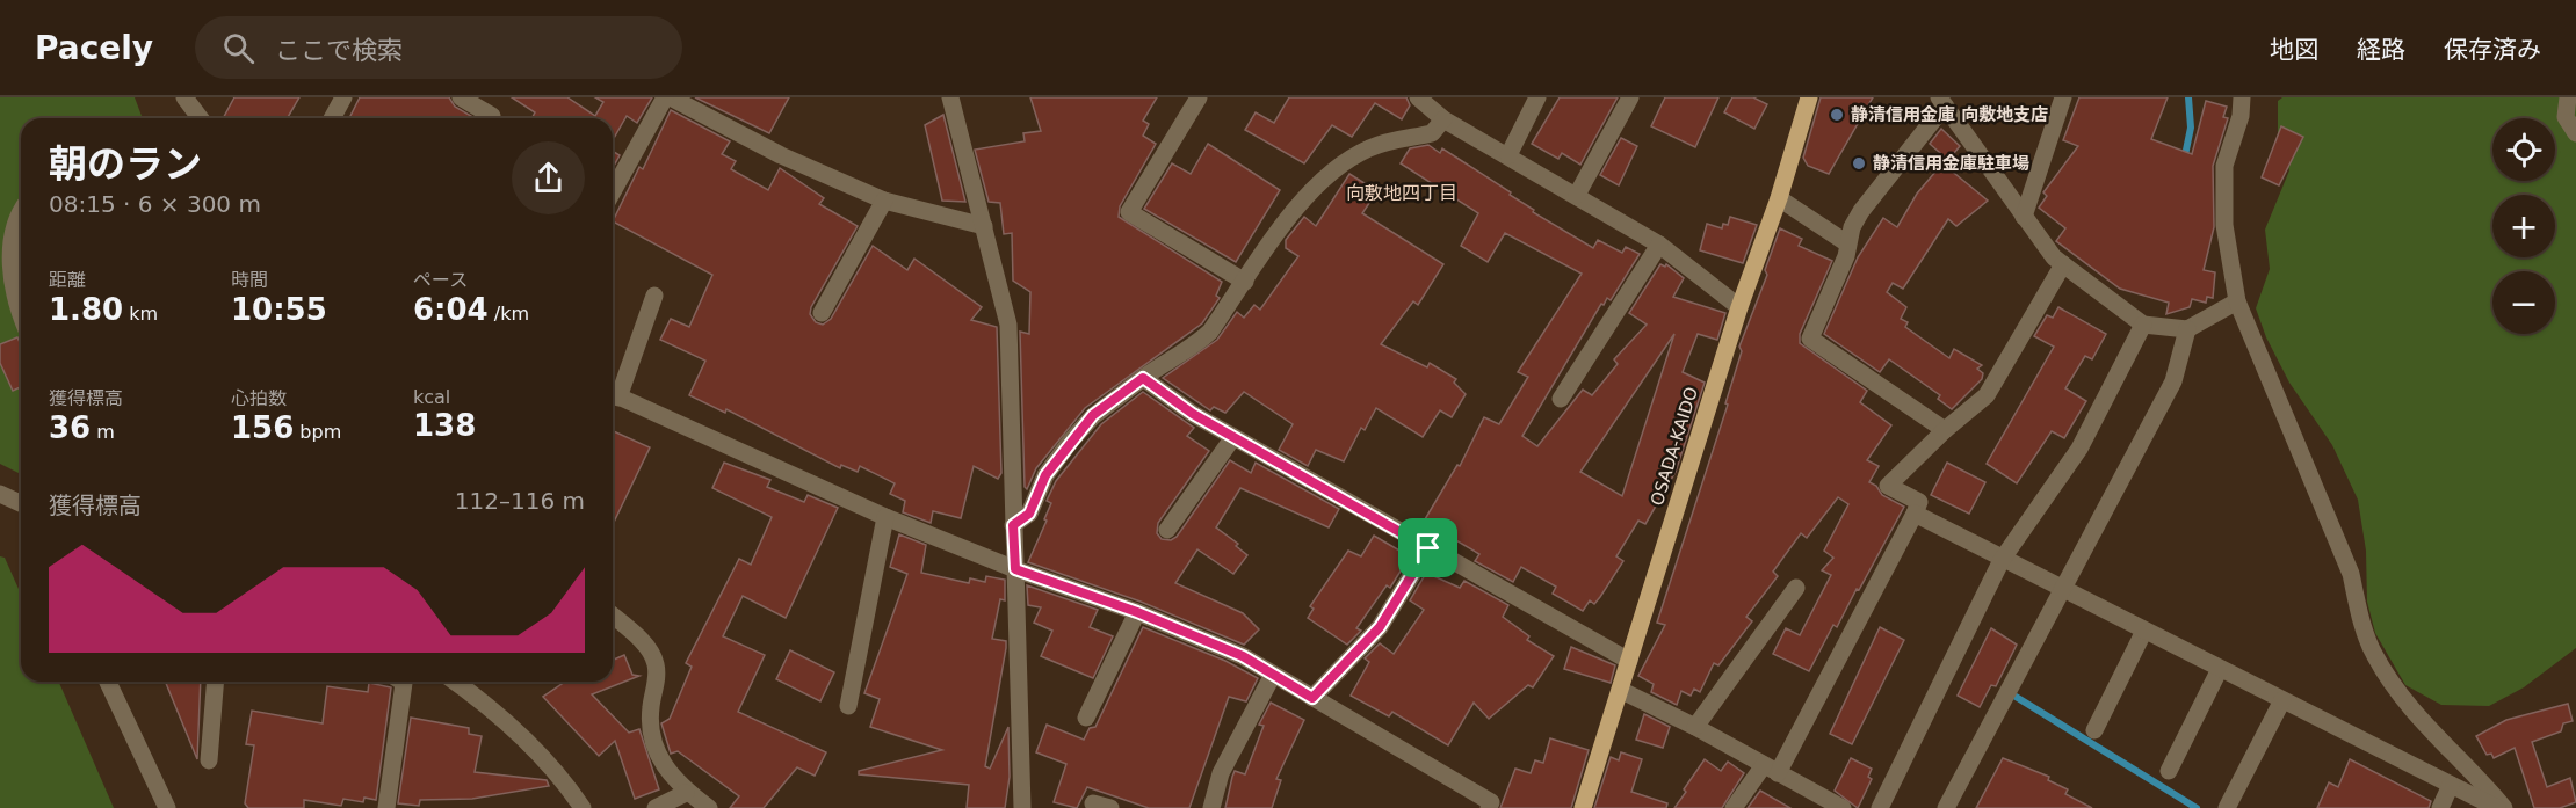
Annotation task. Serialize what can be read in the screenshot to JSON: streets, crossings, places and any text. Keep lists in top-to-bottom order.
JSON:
{
  "streets": {
    "main road": ["OSADA-KAIDO"]
  },
  "districts": ["向敷地四丁目"],
  "places": ["静清信用金庫 向敷地支店", "静清信用金庫駐車場"],
  "page": {
    "header": "Pacely",
    "search": "ここで検索",
    "nav": ["地図", "経路", "保存済み"],
    "map_buttons": ["+", "−"],
    "heading": ["朝のラン", "08:15 · 6 × 300 m"],
    "stats": [
      ["距離", "1.80 km"],
      ["時間", "10:55"],
      ["ペース", "6:04 /km"],
      ["獲得標高", "36 m"],
      ["心拍数", "156 bpm"],
      ["kcal", "138"]
    ],
    "chart": ["獲得標高", "112–116 m"]
  }
}
